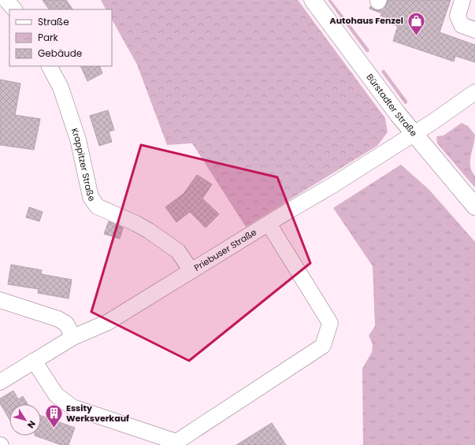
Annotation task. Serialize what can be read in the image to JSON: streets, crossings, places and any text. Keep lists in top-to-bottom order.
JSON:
{
  "streets": {
    "main road": ["Bürstadter Straße"],
    "street": ["Krappitzer Straße", "Priebuser Straße"]
  },
  "crossings": [
    ["Bürstadter Straße", "Priebuser Straße"],
    ["Krappitzer Straße", "Priebuser Straße"]
  ],
  "places": {
    "shop": ["Autohaus Fenzel"],
    "building": ["Essity Werksverkauf"]
  },
  "legend": ["Straße", "Park", "Gebäude"],
  "north": "bottom right"
}
